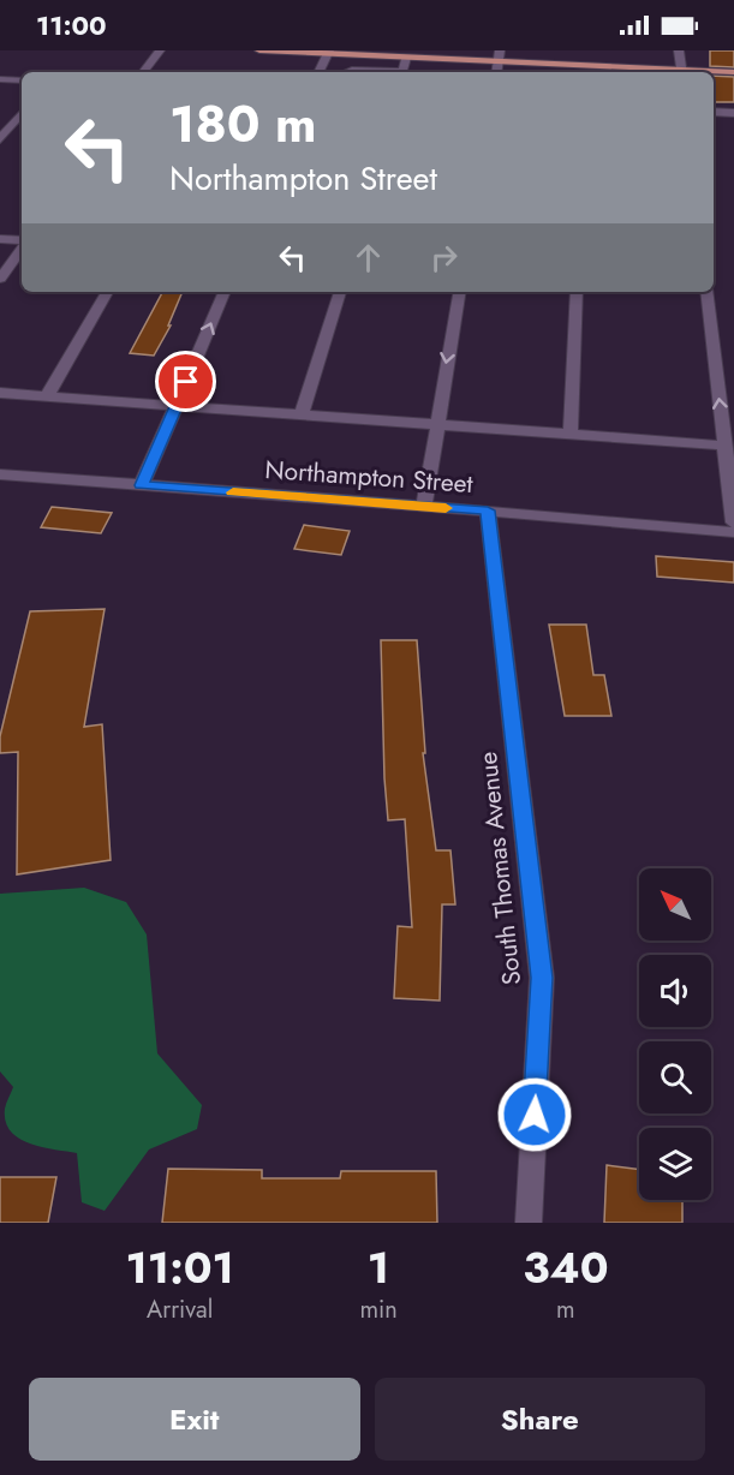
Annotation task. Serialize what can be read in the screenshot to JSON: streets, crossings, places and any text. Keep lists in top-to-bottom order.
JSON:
{
  "streets": {
    "street": ["Northampton Street", "South Thomas Avenue"]
  },
  "crossings": [
    ["Northampton Street", "South Thomas Avenue"]
  ],
  "north": "top left",
  "page": {
    "status": "11:00",
    "turn": ["180 m", "Northampton Street"],
    "eta": [
      "11:01",
      "Arrival",
      "1",
      "min",
      "340",
      "m"
    ],
    "buttons": ["Exit", "Share"]
  }
}
